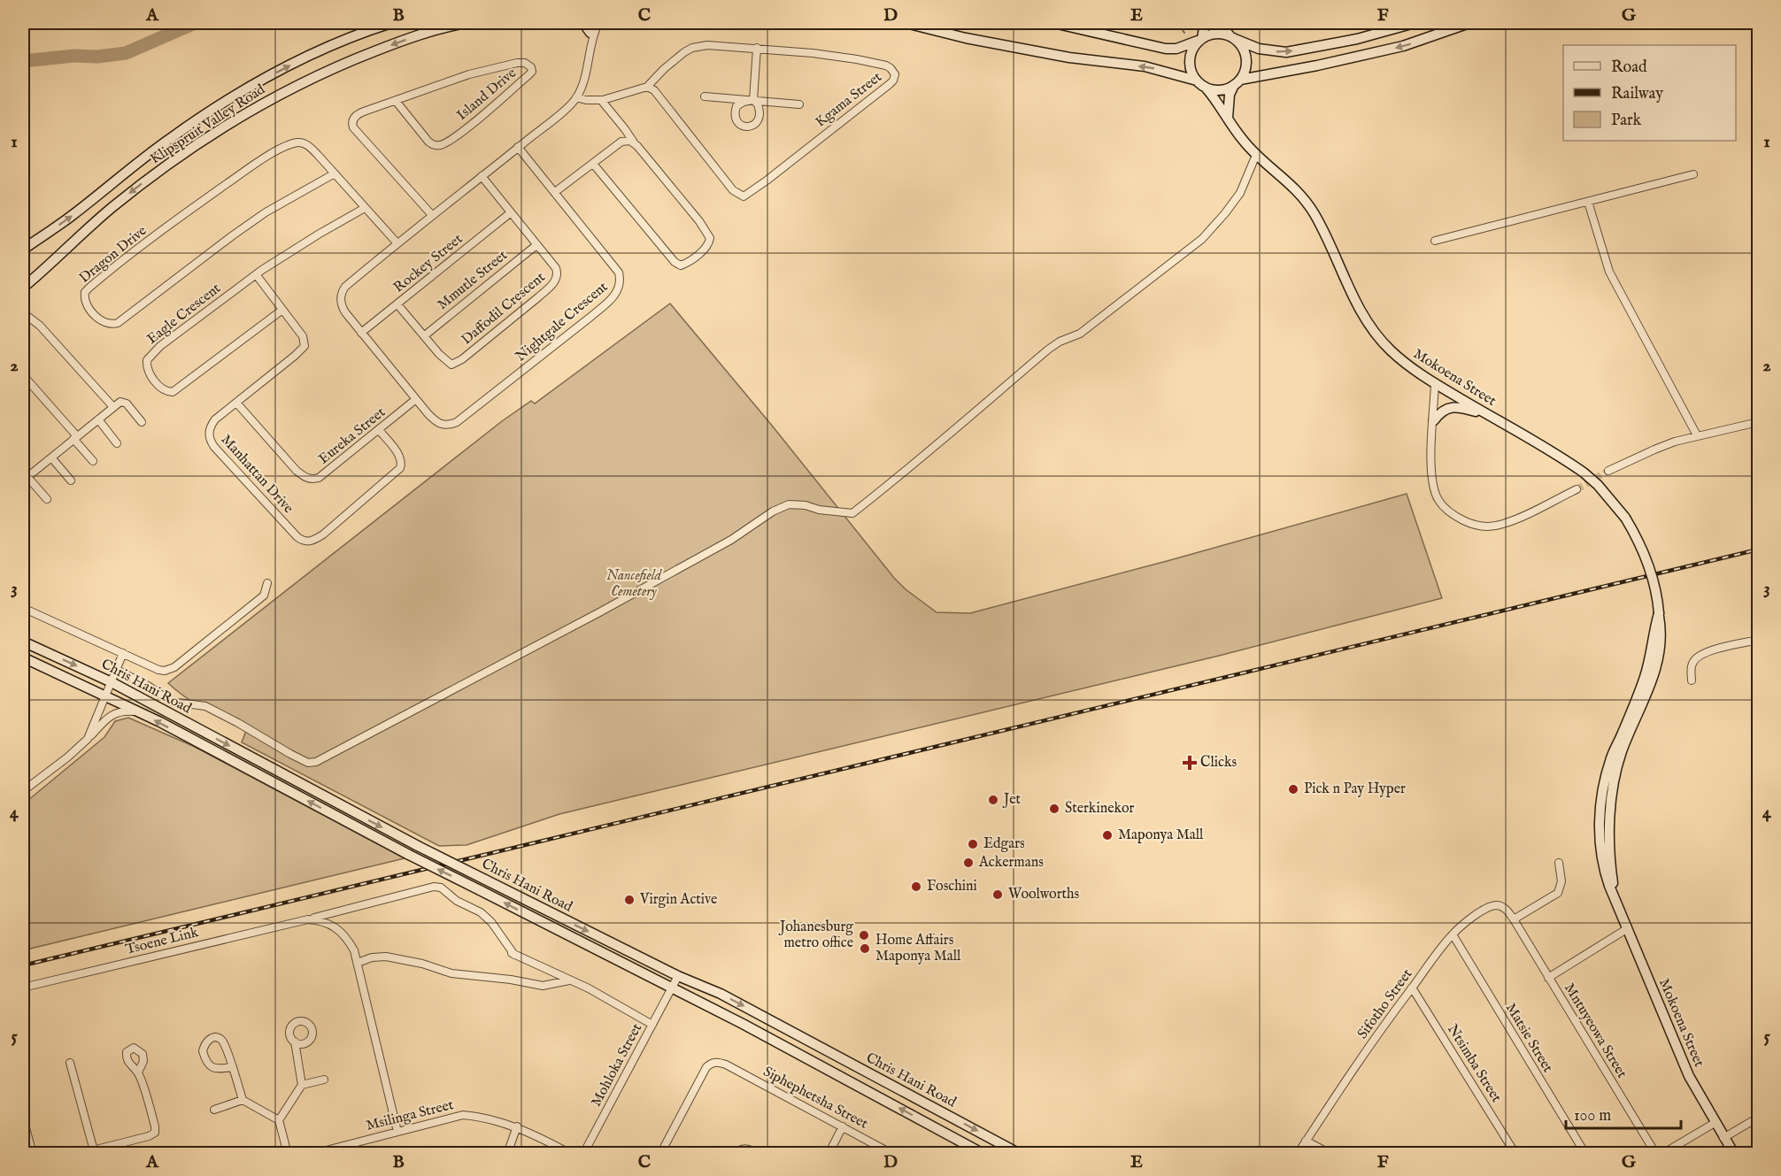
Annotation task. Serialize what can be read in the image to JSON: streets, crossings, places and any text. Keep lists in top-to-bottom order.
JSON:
{
  "streets": {
    "main road": ["Klipspruit Valley Road", "Mokoena Street", "Chris Hani Road"],
    "street": [
      "Island Drive",
      "Kgama Street",
      "Dragon Drive",
      "Rockey Street",
      "Mmutle Street",
      "Daffodil Crescent",
      "Eagle Crescent",
      "Nightgale Crescent",
      "Eureka Street",
      "Manhattan Drive",
      "Tsoene Link",
      "Sifotho Street",
      "Mntuyeowa Street",
      "Matsie Street",
      "Ntsimba Street",
      "Mohloka Street",
      "Siphephetsha Street",
      "Msilinga Street"
    ]
  },
  "crossings": [
    ["Island Drive", "Nightgale Crescent"],
    ["Dragon Drive", "Eagle Crescent"],
    ["Dragon Drive", "Nightgale Crescent"],
    ["Rockey Street", "Daffodil Crescent"],
    ["Rockey Street", "Nightgale Crescent"],
    ["Mmutle Street", "Daffodil Crescent"],
    ["Daffodil Crescent", "Nightgale Crescent"],
    ["Eagle Crescent", "Manhattan Drive"],
    ["Nightgale Crescent", "Eureka Street"],
    ["Mokoena Street", "Mntuyeowa Street"],
    ["Eureka Street", "Manhattan Drive"],
    ["Chris Hani Road", "Mohloka Street"],
    ["Sifotho Street", "Mntuyeowa Street"],
    ["Sifotho Street", "Matsie Street"],
    ["Sifotho Street", "Ntsimba Street"]
  ],
  "parks": ["Nancefield Cemetery"],
  "places": {
    "health": ["Clicks"],
    "other": [
      "Pick n Pay Hyper",
      "Jet",
      "Sterkinekor",
      "Maponya Mall",
      "Edgars",
      "Ackermans",
      "Foschini",
      "Woolworths",
      "Virgin Active",
      "Johanesburg metro office",
      "Home Affairs Maponya Mall"
    ]
  },
  "legend": ["Road", "Railway", "Park"],
  "scale_bar": "100 m",
  "grid": {
    "columns": [
      "A",
      "B",
      "C",
      "D",
      "E",
      "F",
      "G"
    ],
    "rows": [
      "1",
      "2",
      "3",
      "4",
      "5"
    ]
  }
}
